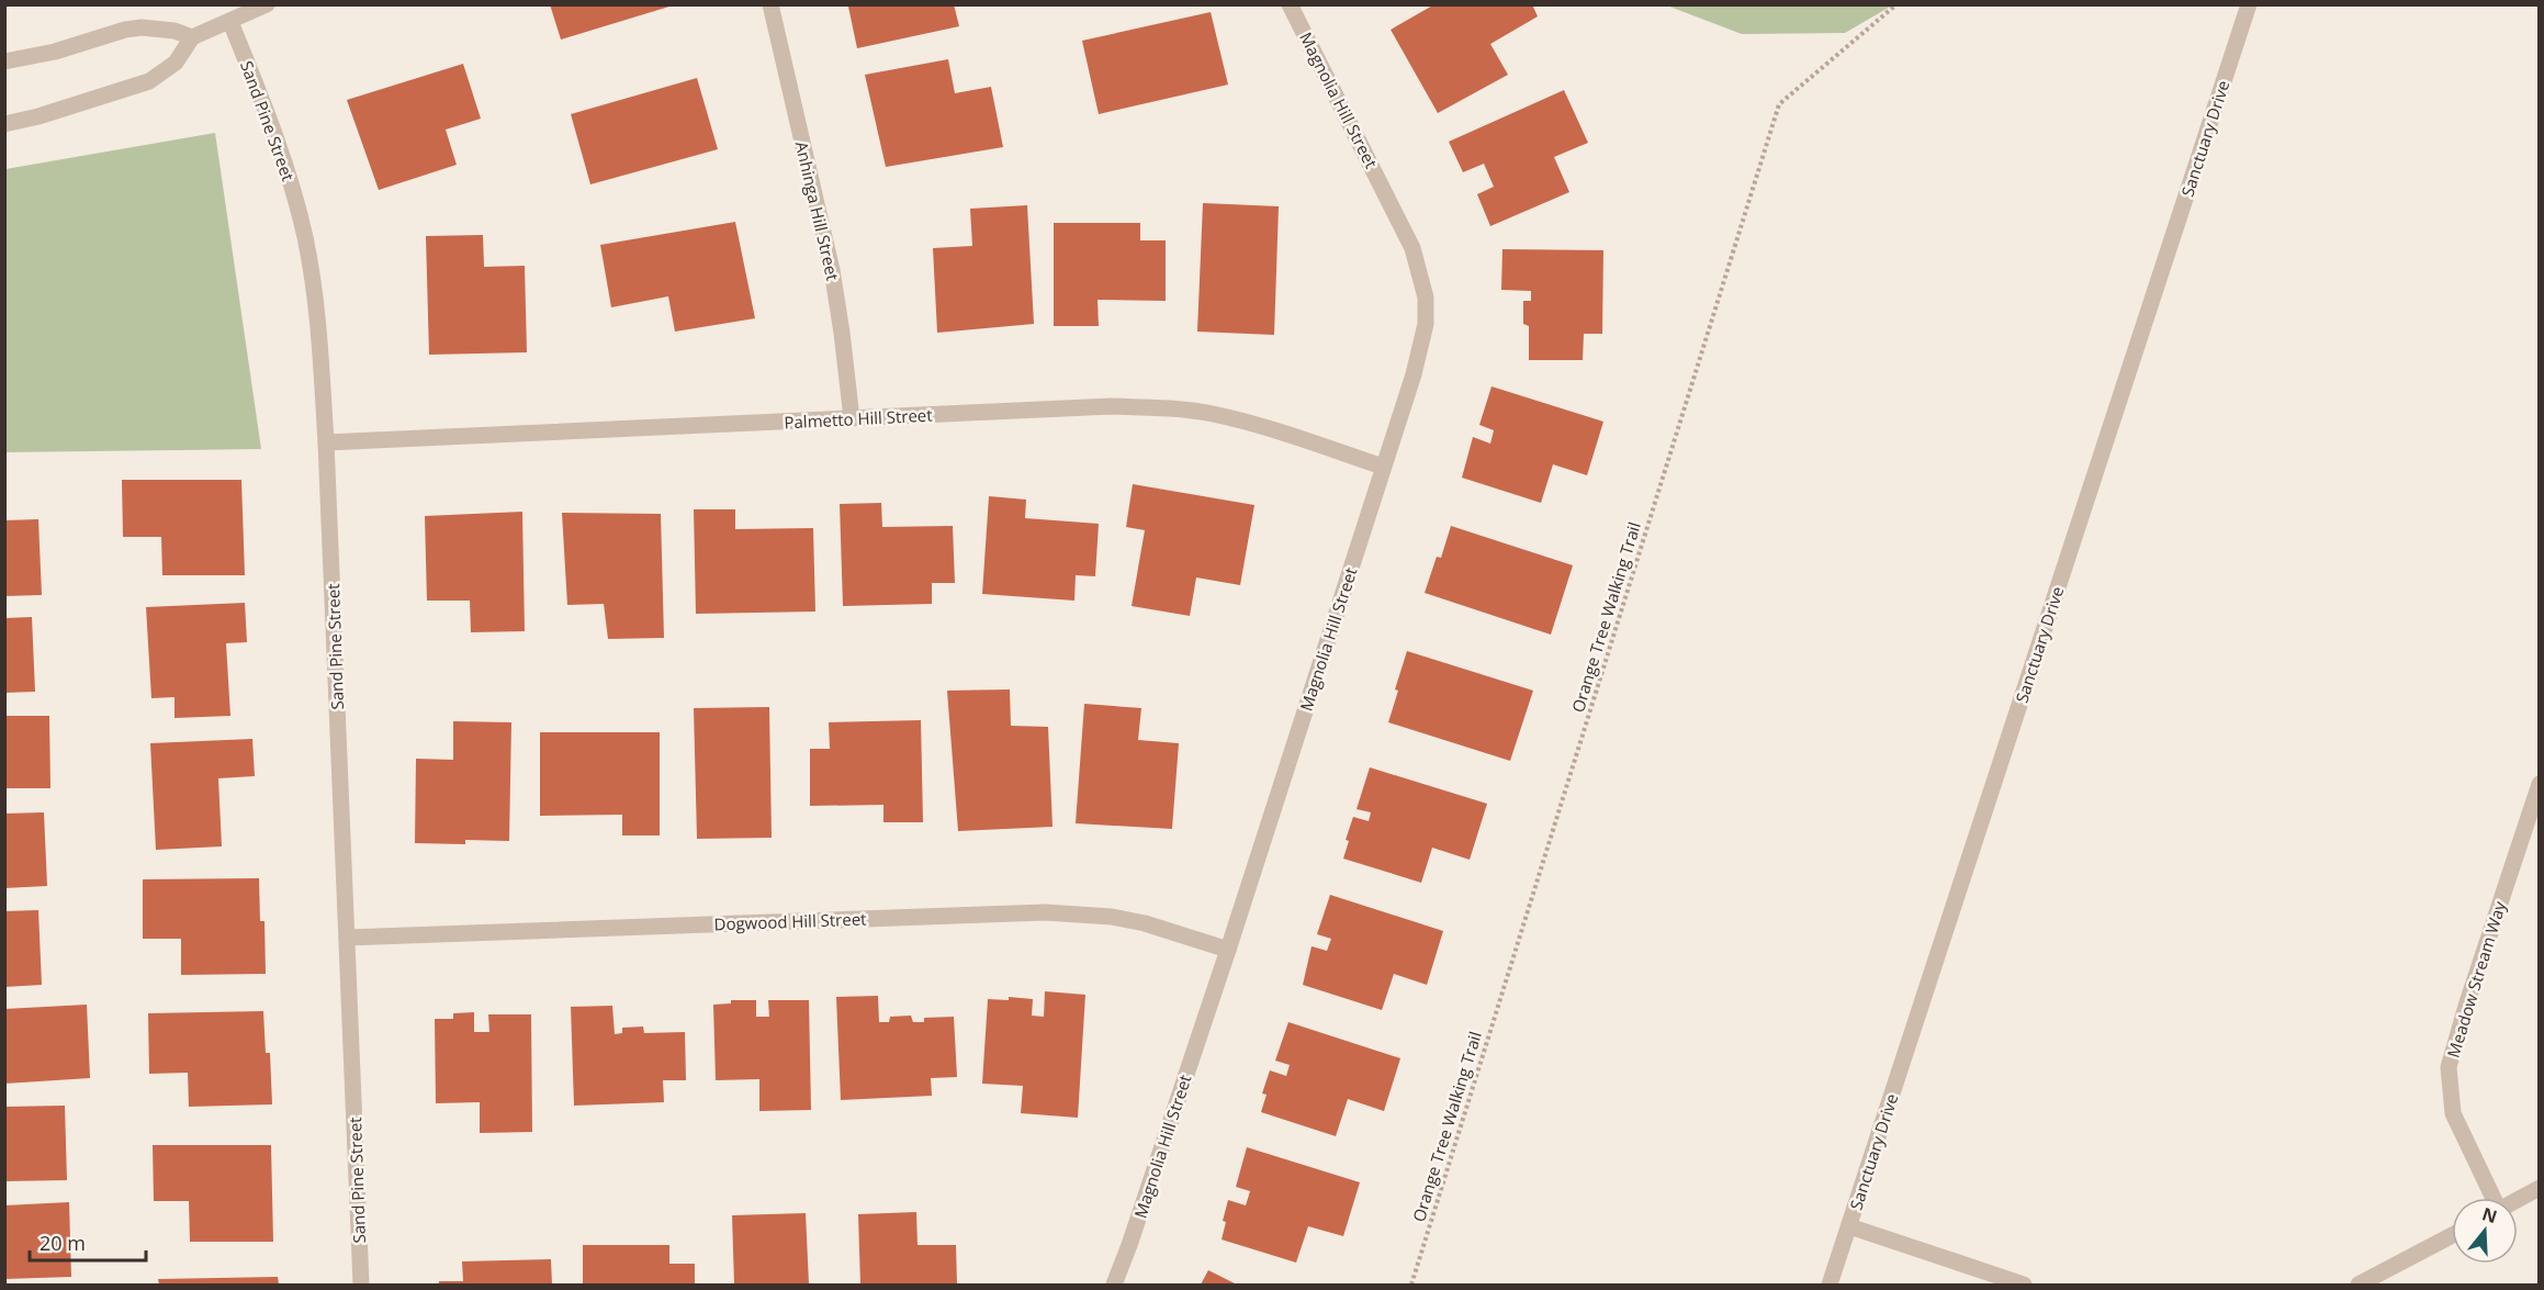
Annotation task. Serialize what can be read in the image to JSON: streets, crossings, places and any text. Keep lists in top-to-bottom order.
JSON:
{
  "streets": {
    "street": [
      "Magnolia Hill Street",
      "Sand Pine Street",
      "Sanctuary Drive",
      "Anhinga Hill Street",
      "Palmetto Hill Street",
      "Dogwood Hill Street",
      "Meadow Stream Way"
    ],
    "path": ["Orange Tree Walking Trail"]
  },
  "crossings": [
    ["Magnolia Hill Street", "Palmetto Hill Street"],
    ["Magnolia Hill Street", "Dogwood Hill Street"],
    ["Sand Pine Street", "Palmetto Hill Street"],
    ["Sand Pine Street", "Dogwood Hill Street"],
    ["Anhinga Hill Street", "Palmetto Hill Street"]
  ],
  "scale_bar": "20 m",
  "north": "top"
}
